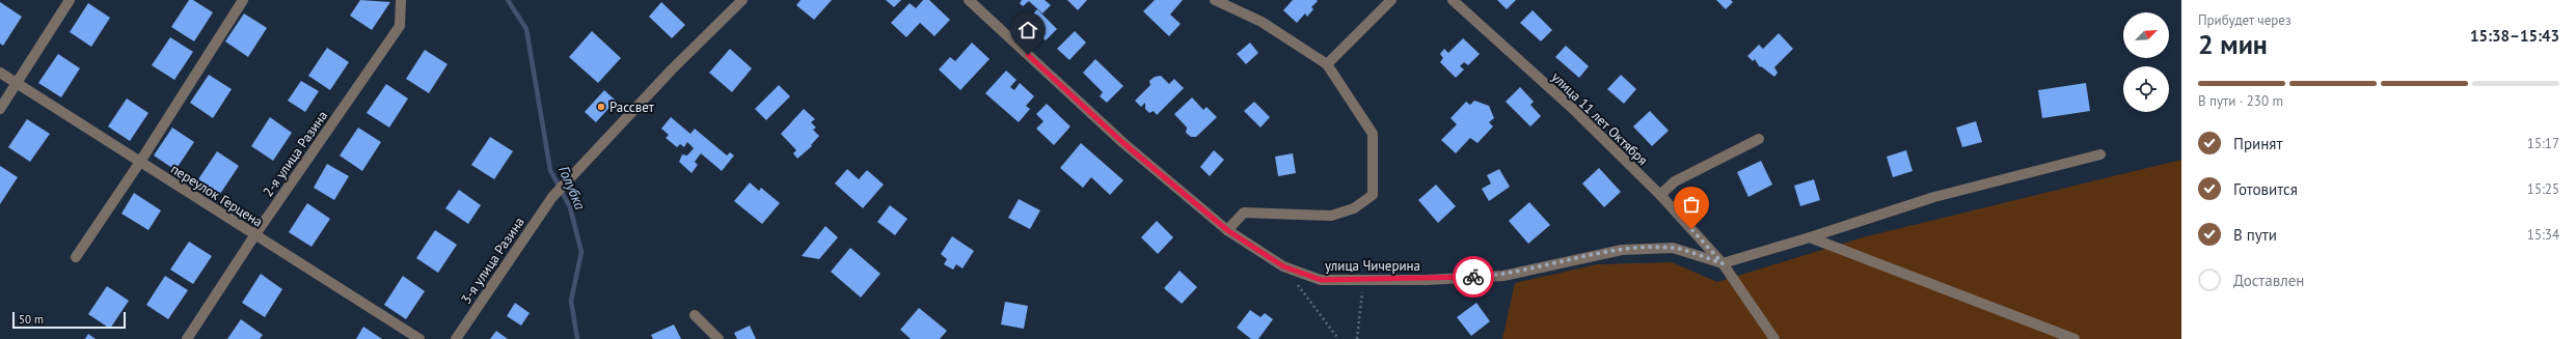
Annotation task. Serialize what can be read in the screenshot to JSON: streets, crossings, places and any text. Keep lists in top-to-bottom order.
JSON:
{
  "streets": {
    "street": [
      "улица 11 лет Октября",
      "2-я улица Разина",
      "переулок Герцена",
      "3-я улица Разина",
      "улица Чичерина"
    ]
  },
  "crossings": [
    ["улица 11 лет Октября", "улица Чичерина"],
    ["2-я улица Разина", "переулок Герцена"]
  ],
  "water": ["Голубка"],
  "places": ["Рассвет"],
  "scale_bar": "50 m",
  "north": "top right",
  "page": {
    "heading": ["2 мин", "Прибудет через", "15:38–15:43"],
    "bar": "В пути · 230 m",
    "list": [
      ["Принят", "15:17"],
      ["Готовится", "15:25"],
      ["В пути", "15:34"],
      "Доставлен"
    ],
    "scale": "50 m"
  }
}
